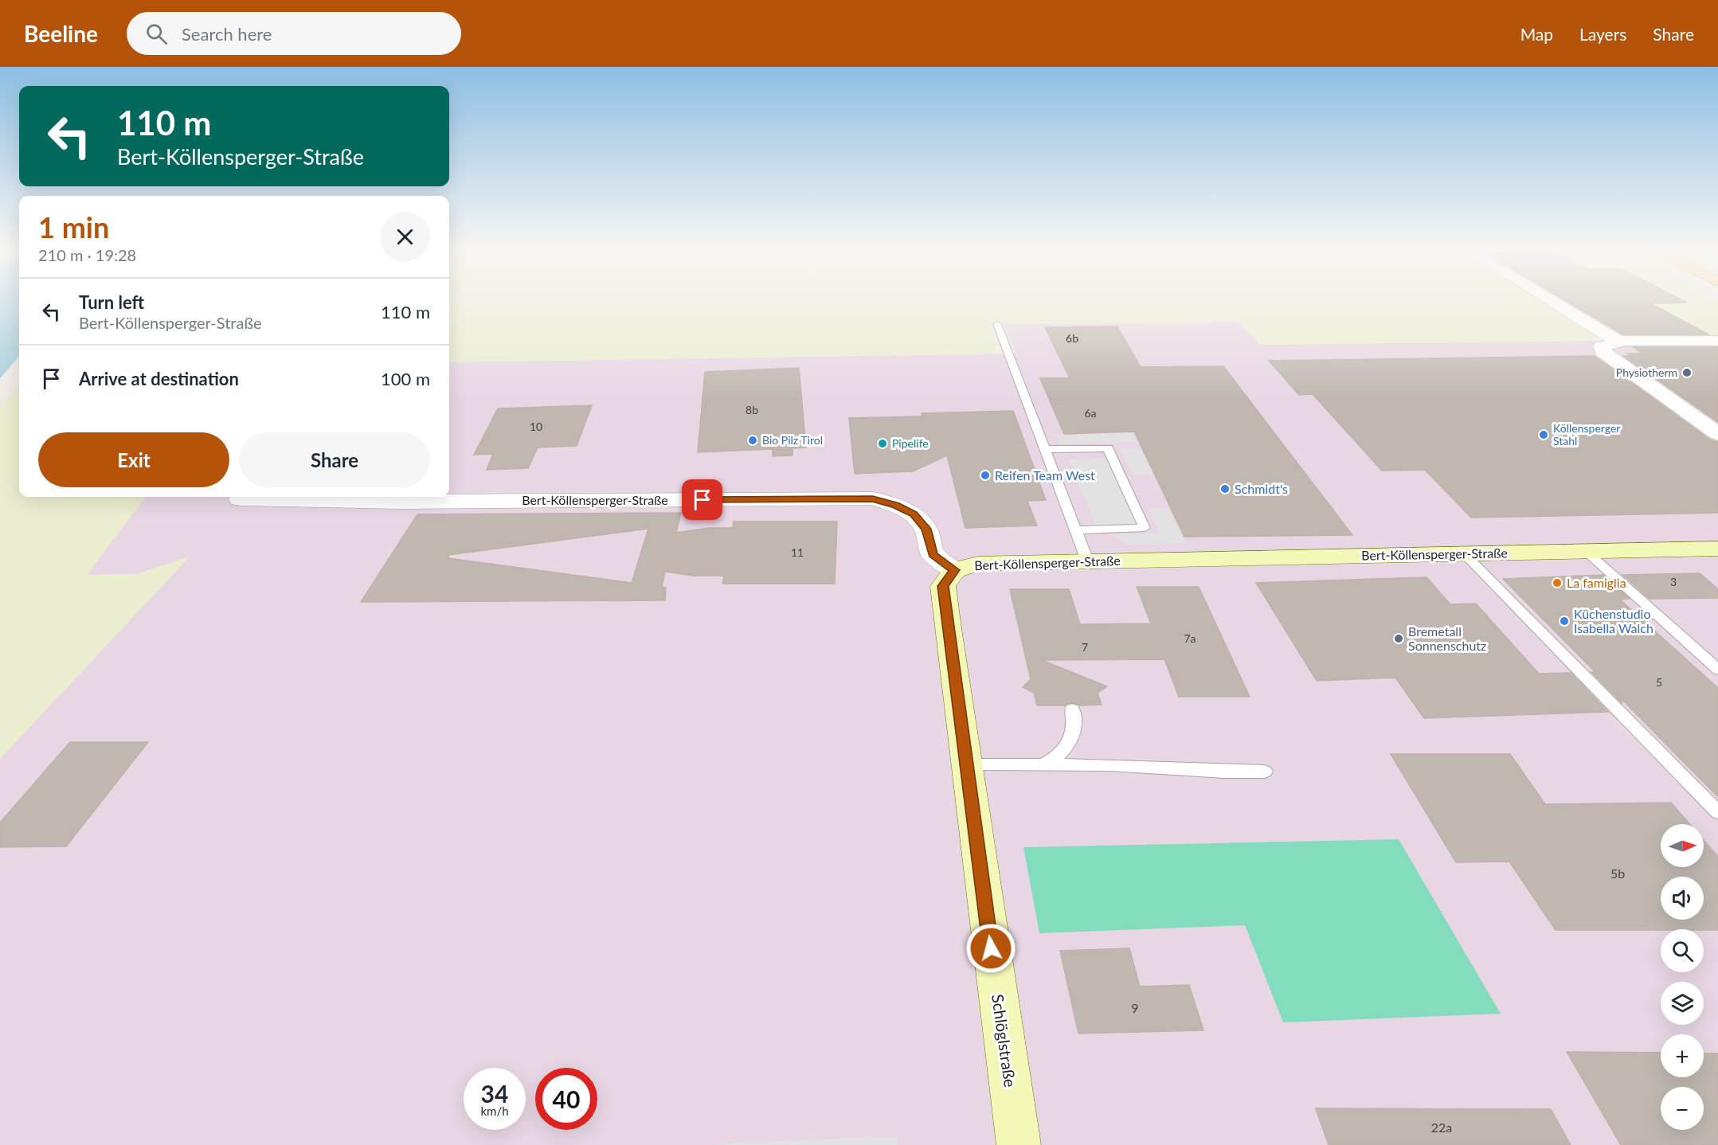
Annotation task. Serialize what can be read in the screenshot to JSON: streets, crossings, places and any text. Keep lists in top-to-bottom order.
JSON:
{
  "streets": {
    "street": ["Bert-Köllensperger-Straße", "Schlöglstraße"]
  },
  "crossings": [
    ["Bert-Köllensperger-Straße", "Schlöglstraße"]
  ],
  "places": [
    "Physiotherm",
    "Köllensperger Stahl",
    "Bio Pilz Tirol",
    "Pipelife",
    "Reifen Team West",
    "Schmidt's",
    "La famiglia",
    "Küchenstudio Isabella Walch",
    "Bremetall Sonnenschutz"
  ],
  "house_numbers": [
    "6b",
    "8b",
    "6a",
    "10",
    "11",
    "3",
    "7a",
    "7",
    "5",
    "5b",
    "9",
    "22a"
  ],
  "north": "right",
  "page": {
    "header": "Beeline",
    "search": "Search here",
    "nav": ["Map", "Layers", "Share"],
    "turn": ["110 m", "Bert-Köllensperger-Straße"],
    "heading": ["1 min", "210 m · 19:28"],
    "list": [
      {
        "name": "Turn left",
        "note": "Bert-Köllensperger-Straße",
        "value": "110 m"
      },
      {
        "name": "Arrive at destination",
        "value": "100 m"
      }
    ],
    "buttons": ["Exit", "Share"],
    "map_buttons": ["+", "−"],
    "speed": "34 km/h",
    "limit": "40"
  }
}
